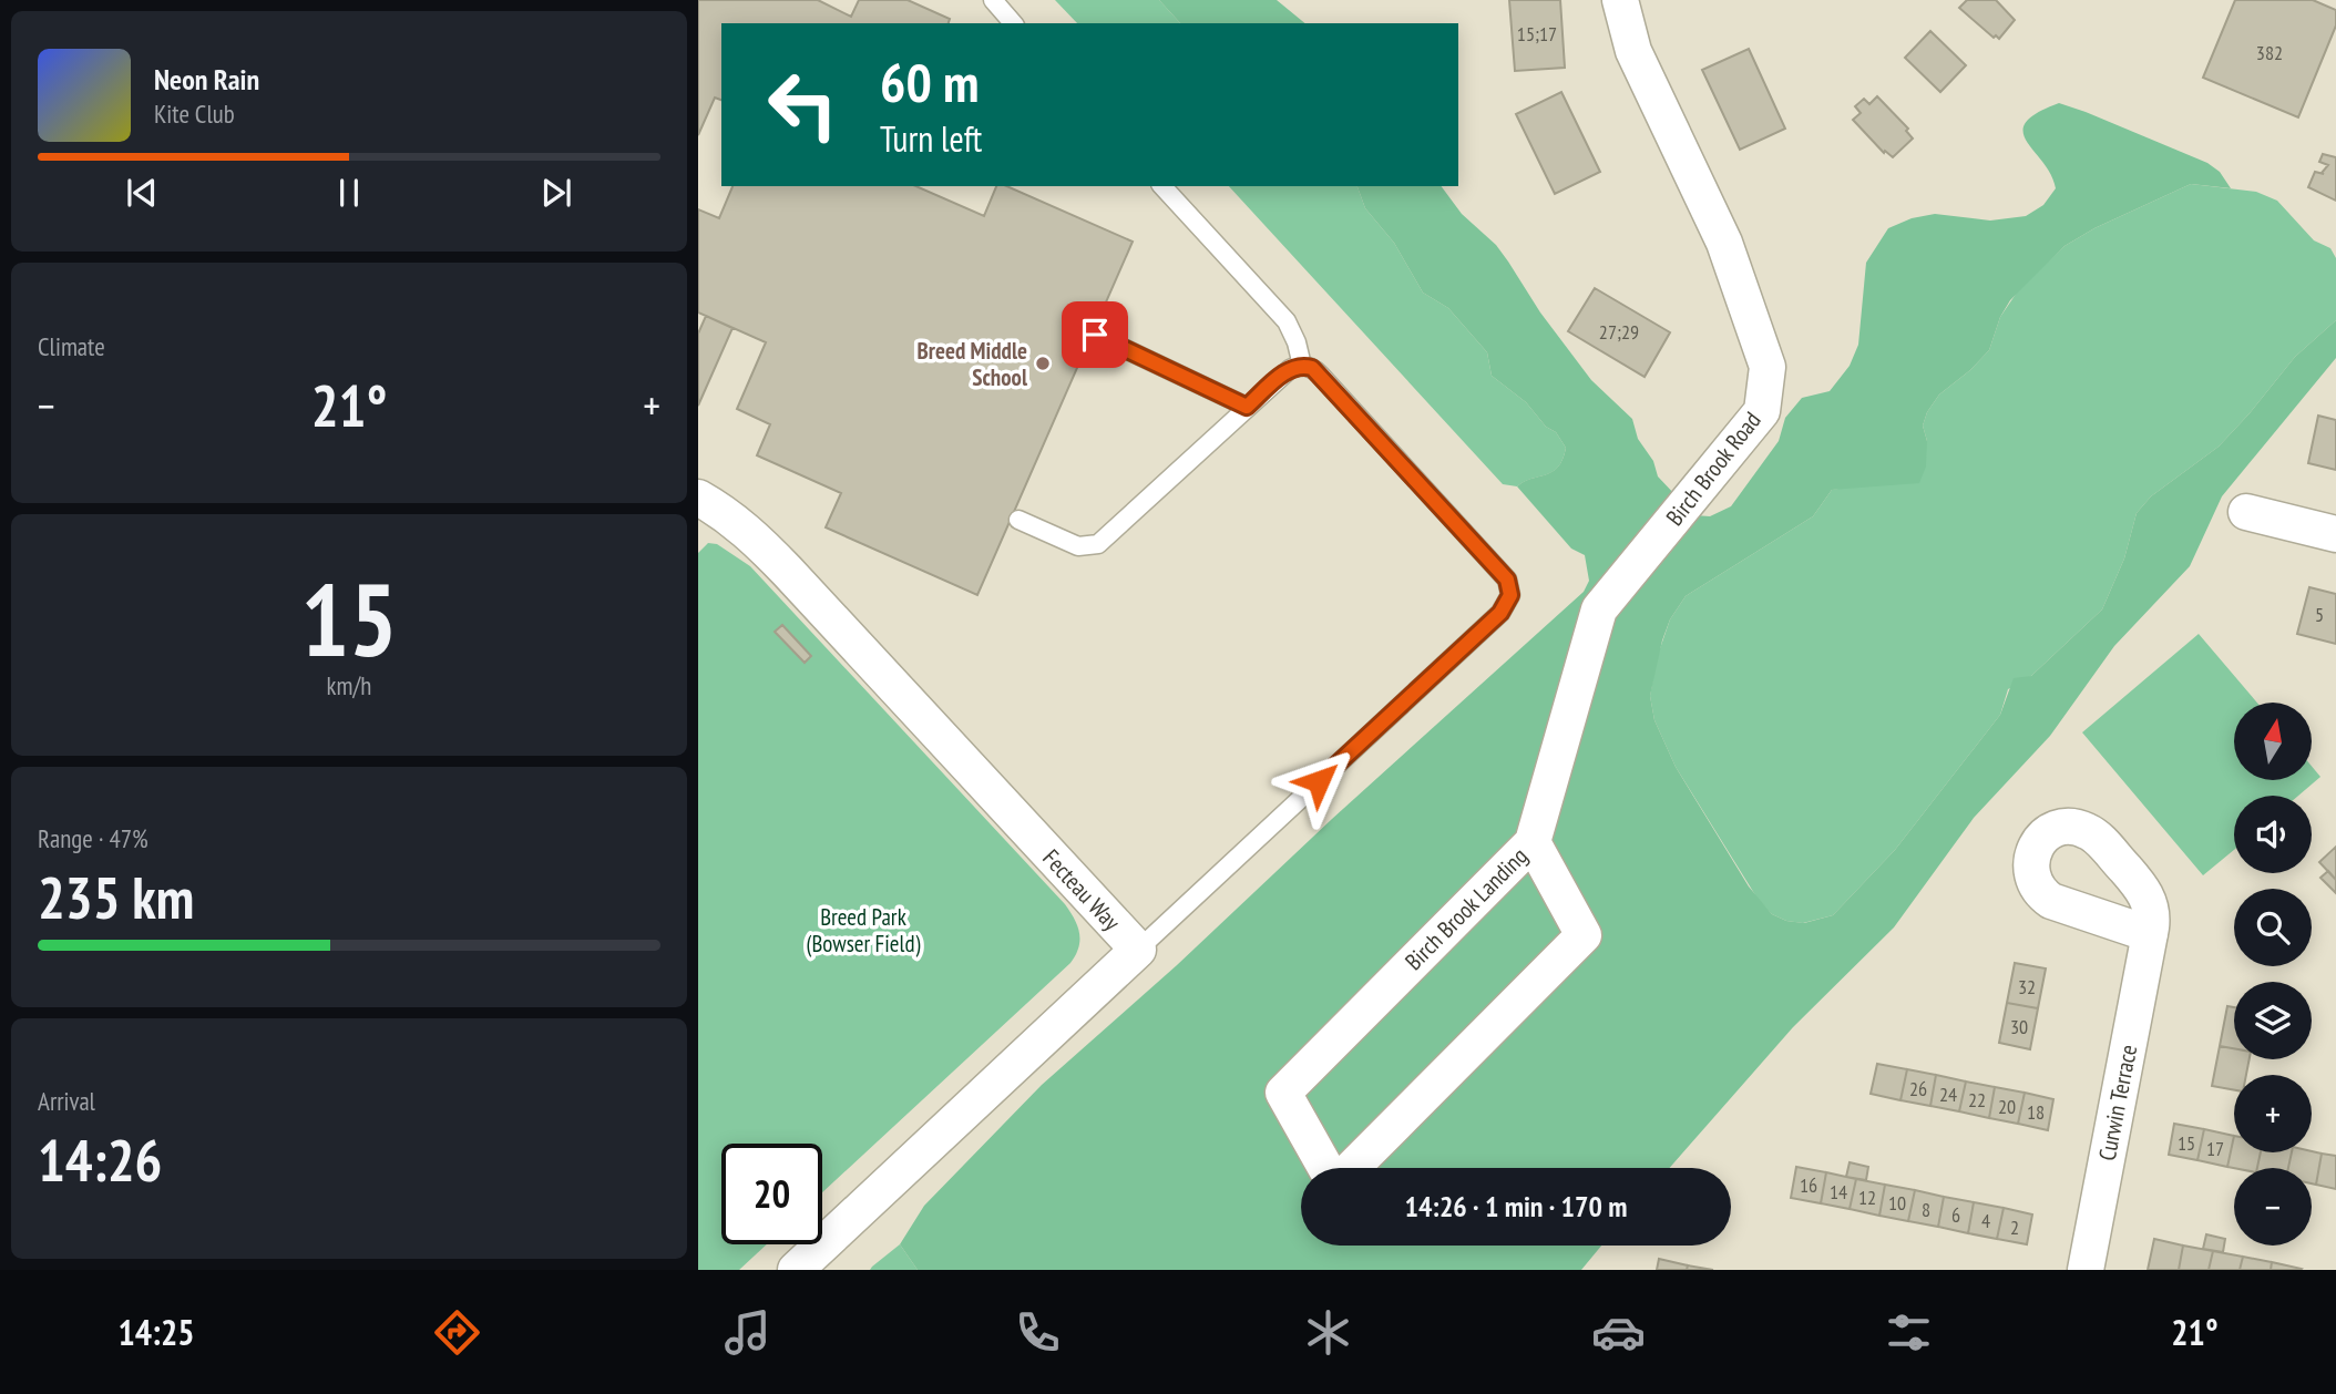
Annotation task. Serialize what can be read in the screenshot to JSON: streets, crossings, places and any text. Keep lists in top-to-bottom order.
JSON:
{
  "streets": {
    "street": [
      "Birch Brook Road",
      "Fecteau Way",
      "Birch Brook Landing",
      "Curwin Terrace"
    ]
  },
  "crossings": [
    ["Birch Brook Road", "Birch Brook Landing"]
  ],
  "parks": ["Breed Park (Bowser Field)"],
  "places": ["Breed Middle School"],
  "house_numbers": [
    "15;17",
    "382",
    "27;29",
    "5",
    "32",
    "30",
    "26",
    "24",
    "22",
    "20",
    "18",
    "15",
    "17",
    "16",
    "14",
    "12",
    "10",
    "8",
    "6",
    "4",
    "2"
  ],
  "north": "top",
  "page": {
    "turn": ["60 m", "Turn left"],
    "song": ["Neon Rain", "Kite Club"],
    "tile": [
      "Climate",
      ["15", "km/h"],
      ["Range · 47%", "235 km"],
      ["Arrival", "14:26"]
    ],
    "heat": ["−", "21°", "+"],
    "map_buttons": ["+", "−"],
    "limit": "20",
    "trip": "14:26 · 1 min · 170 m",
    "tabs": ["14:25", "21°"]
  }
}
